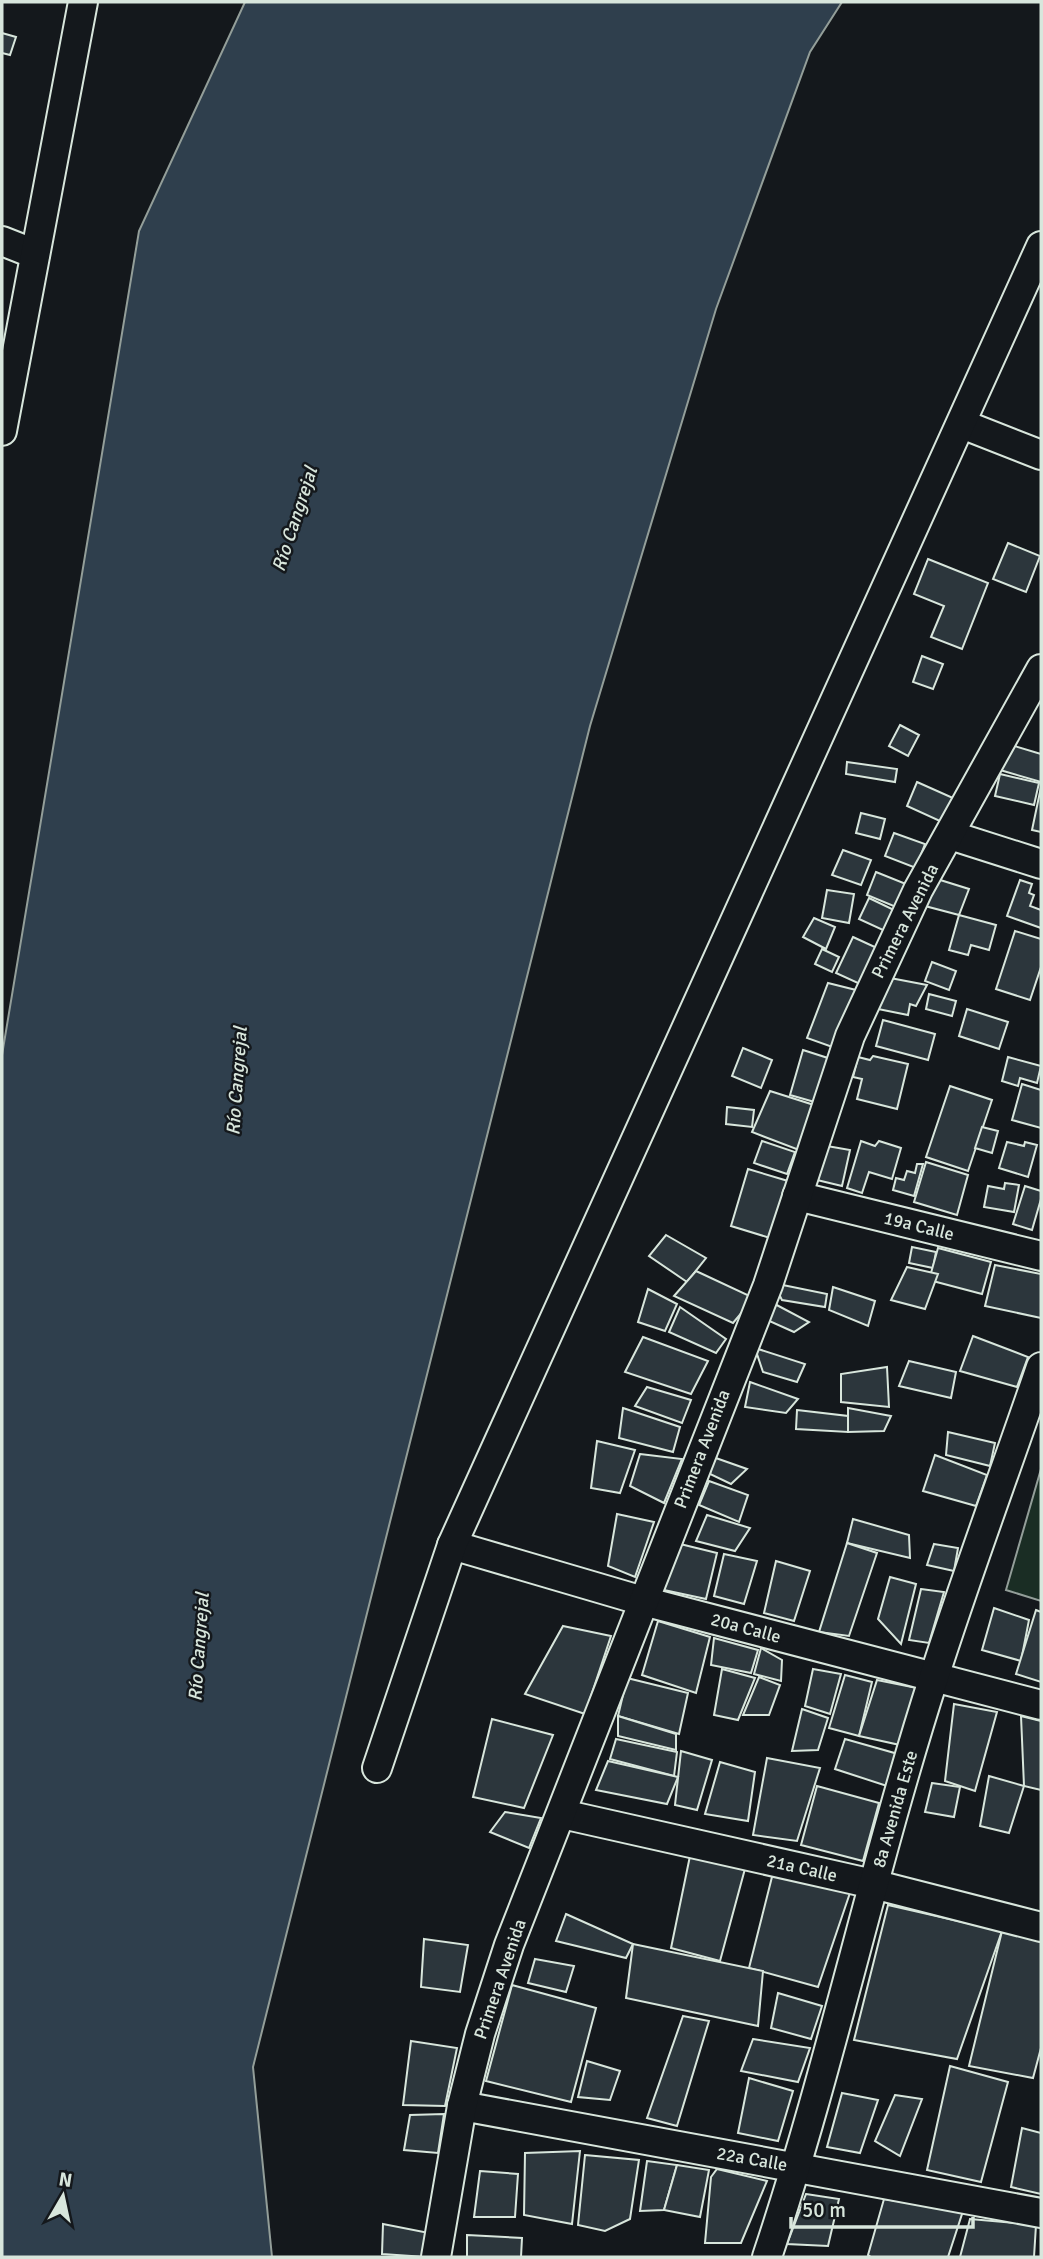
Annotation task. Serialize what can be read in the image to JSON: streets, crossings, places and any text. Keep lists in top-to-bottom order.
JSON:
{
  "streets": {
    "street": [
      "Primera Avenida",
      "19a Calle",
      "20a Calle",
      "8a Avenida Este",
      "21a Calle",
      "22a Calle"
    ]
  },
  "crossings": [
    ["Primera Avenida", "19a Calle"],
    ["Primera Avenida", "20a Calle"],
    ["Primera Avenida", "21a Calle"],
    ["Primera Avenida", "22a Calle"],
    ["20a Calle", "8a Avenida Este"],
    ["8a Avenida Este", "21a Calle"],
    ["8a Avenida Este", "22a Calle"]
  ],
  "water": ["Río Cangrejal"],
  "scale_bar": "50 m",
  "north": "top"
}
